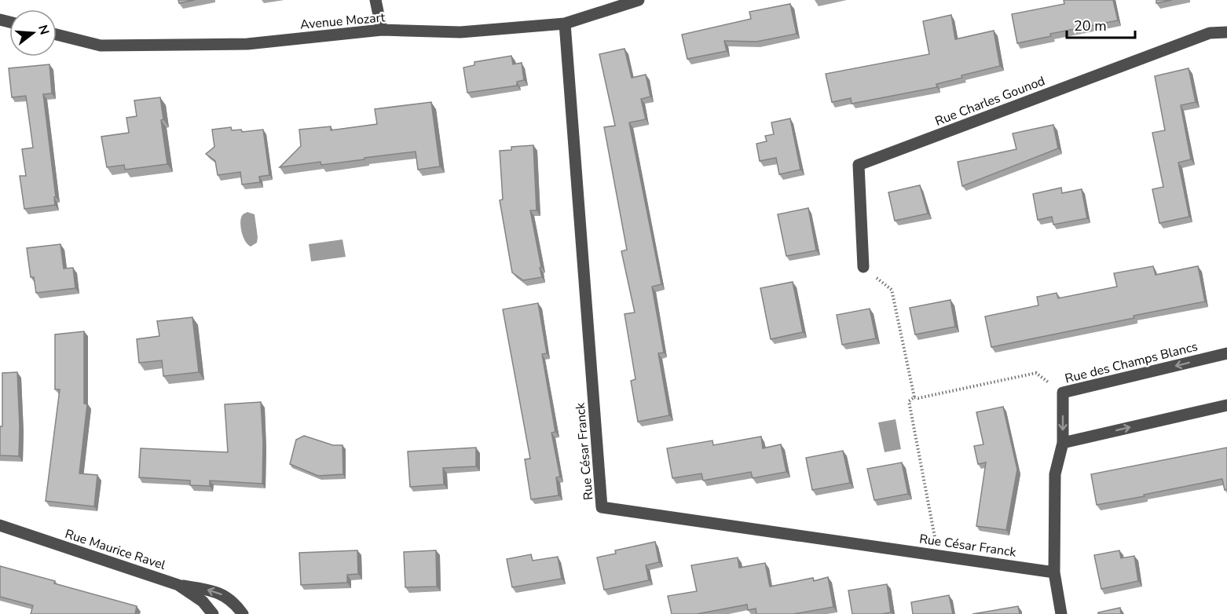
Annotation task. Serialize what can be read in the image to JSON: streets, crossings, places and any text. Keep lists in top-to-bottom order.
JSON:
{
  "streets": {
    "street": [
      "Avenue Mozart",
      "Rue Charles Gounod",
      "Rue des Champs Blancs",
      "Rue César Franck",
      "Rue Maurice Ravel"
    ]
  },
  "crossings": [
    ["Avenue Mozart", "Rue César Franck"],
    ["Rue des Champs Blancs", "Rue César Franck"]
  ],
  "scale_bar": "20 m",
  "north": "right"
}
